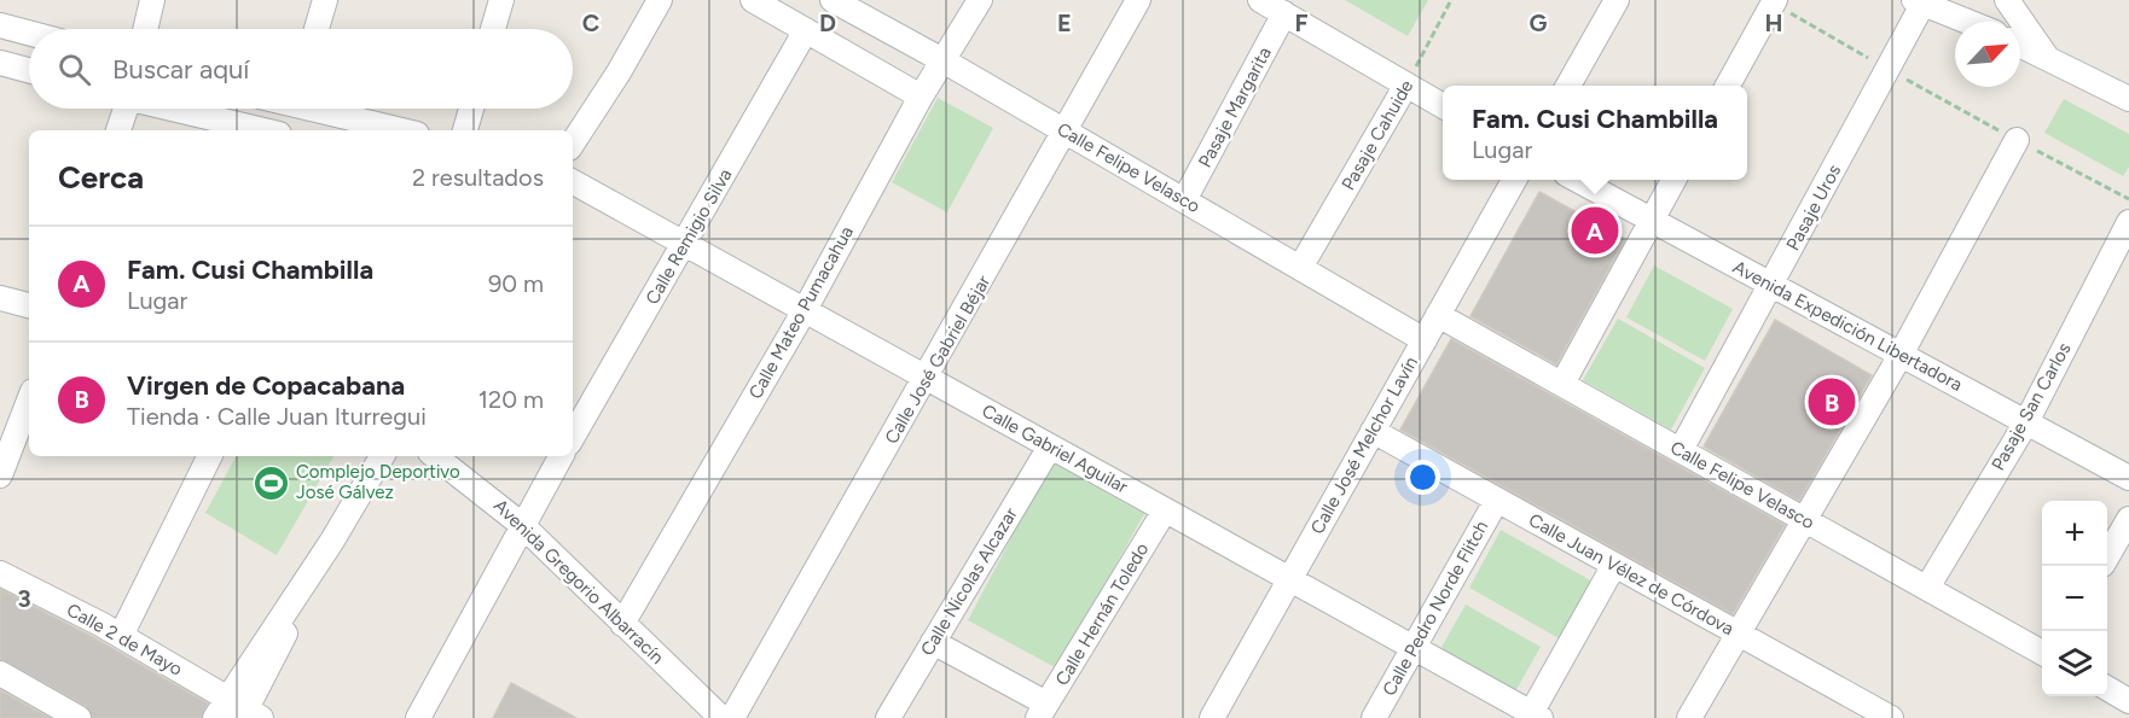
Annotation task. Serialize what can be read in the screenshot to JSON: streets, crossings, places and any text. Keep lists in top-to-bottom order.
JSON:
{
  "streets": {
    "street": [
      "Pasaje Margarita",
      "Pasaje Cahuide",
      "Calle Felipe Velasco",
      "Pasaje Uros",
      "Calle Remigio Silva",
      "Calle Mateo Pumacahua",
      "Avenida Expedición Libertadora",
      "Calle José Gabriel Béjar",
      "Pasaje San Carlos",
      "Calle José Melchor Lavín",
      "Calle Gabriel Aguilar",
      "Calle Juan Vélez de Córdova",
      "Avenida Gregorio Albarracín",
      "Calle Nicolas Alcazar",
      "Calle Pedro Norde Flitch",
      "Calle Hernán Toledo",
      "Calle 2 de Mayo"
    ]
  },
  "crossings": [
    ["Pasaje Margarita", "Calle Felipe Velasco"],
    ["Pasaje Cahuide", "Calle Felipe Velasco"],
    ["Calle Felipe Velasco", "Pasaje Uros"],
    ["Calle Felipe Velasco", "Calle Mateo Pumacahua"],
    ["Calle Felipe Velasco", "Calle José Gabriel Béjar"],
    ["Calle Felipe Velasco", "Pasaje San Carlos"],
    ["Calle Felipe Velasco", "Calle José Melchor Lavín"],
    ["Pasaje Uros", "Avenida Expedición Libertadora"],
    ["Calle Remigio Silva", "Calle Gabriel Aguilar"],
    ["Calle Mateo Pumacahua", "Calle Gabriel Aguilar"],
    ["Calle Mateo Pumacahua", "Avenida Gregorio Albarracín"],
    ["Avenida Expedición Libertadora", "Pasaje San Carlos"],
    ["Calle José Gabriel Béjar", "Calle Gabriel Aguilar"],
    ["Calle José Melchor Lavín", "Calle Gabriel Aguilar"],
    ["Calle José Melchor Lavín", "Calle Juan Vélez de Córdova"],
    ["Calle Gabriel Aguilar", "Calle Nicolas Alcazar"],
    ["Calle Gabriel Aguilar", "Calle Pedro Norde Flitch"],
    ["Calle Gabriel Aguilar", "Calle Hernán Toledo"],
    ["Calle Juan Vélez de Córdova", "Calle Pedro Norde Flitch"]
  ],
  "places": {
    "sports": ["Complejo Deportivo José Gálvez"]
  },
  "north": "top right",
  "page": {
    "search": "Buscar aquí",
    "popup": ["Fam. Cusi Chambilla", "Lugar"],
    "heading": ["Cerca", "2 resultados"],
    "pins": ["A", "B"],
    "list": [
      {
        "mark": "A",
        "name": "Fam. Cusi Chambilla",
        "note": "Lugar",
        "value": "90 m"
      },
      {
        "mark": "B",
        "name": "Virgen de Copacabana",
        "note": "Tienda · Calle Juan Iturregui",
        "value": "120 m"
      }
    ],
    "map_buttons": ["+", "−"]
  },
  "grid": {
    "columns": [
      "C",
      "D",
      "E",
      "F",
      "G",
      "H"
    ],
    "rows": ["3"]
  }
}
